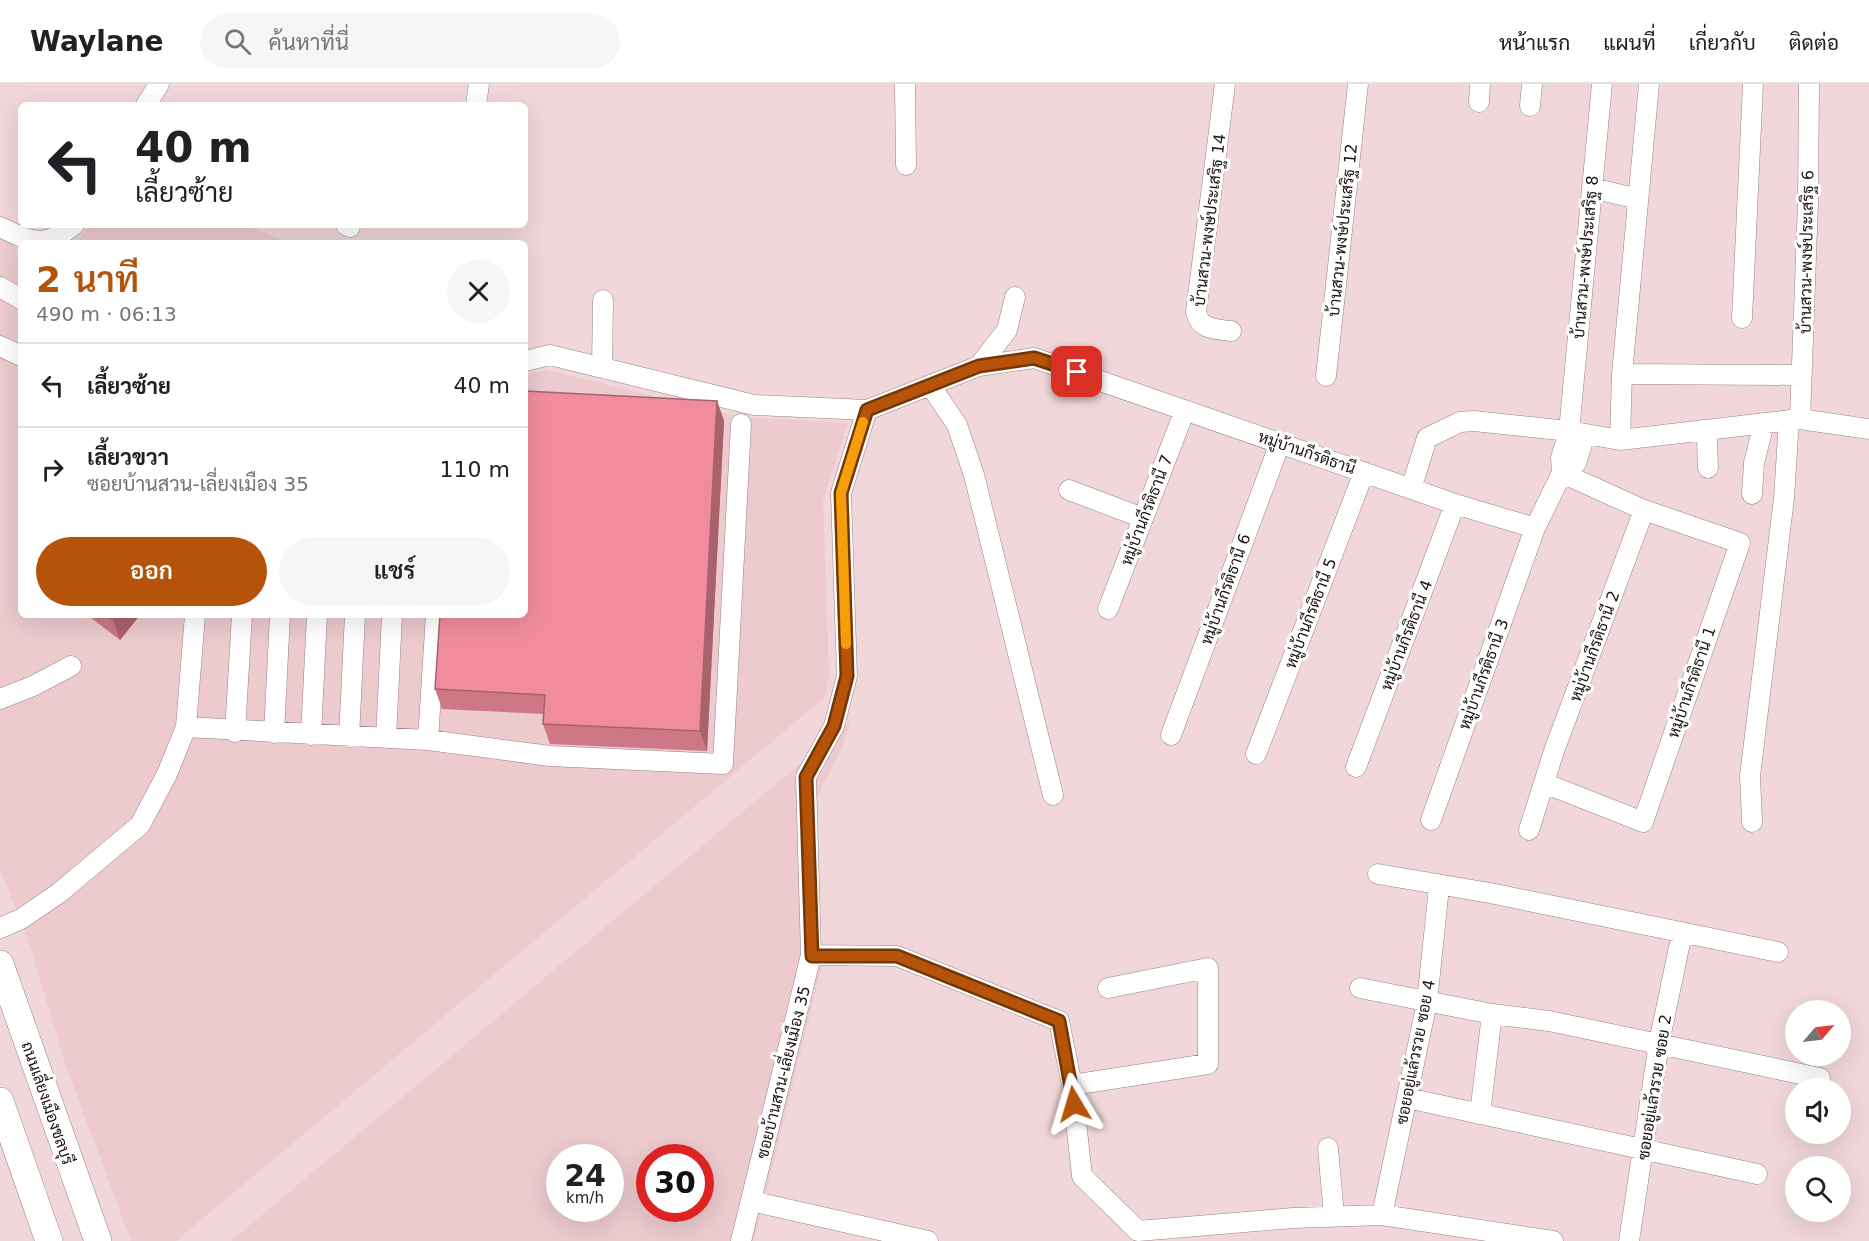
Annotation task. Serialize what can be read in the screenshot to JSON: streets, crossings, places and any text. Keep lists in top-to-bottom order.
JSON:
{
  "streets": {
    "highway": ["ถนนเลี่ยงเมืองชลบุรี"],
    "street": [
      "บ้านสวน-พงษ์ประเสริฐ 14",
      "บ้านสวน-พงษ์ประเสริฐ 12",
      "บ้านสวน-พงษ์ประเสริฐ 6",
      "บ้านสวน-พงษ์ประเสริฐ 8",
      "หมู่บ้านกีรติธานี",
      "หมู่บ้านกีรติธานี 7",
      "หมู่บ้านกีรติธานี 6",
      "หมู่บ้านกีรติธานี 5",
      "หมู่บ้านกีรติธานี 4",
      "หมู่บ้านกีรติธานี 2",
      "หมู่บ้านกีรติธานี 3",
      "หมู่บ้านกีรติธานี 1",
      "ซอยอยู่แล้วรวย ซอย 4",
      "ซอยบ้านสวน-เลี่ยงเมือง 35",
      "ซอยอยู่แล้วรวย ซอย 2"
    ]
  },
  "crossings": [
    ["หมู่บ้านกีรติธานี", "หมู่บ้านกีรติธานี 7"],
    ["หมู่บ้านกีรติธานี", "หมู่บ้านกีรติธานี 6"],
    ["หมู่บ้านกีรติธานี", "หมู่บ้านกีรติธานี 5"],
    ["หมู่บ้านกีรติธานี", "หมู่บ้านกีรติธานี 4"],
    ["หมู่บ้านกีรติธานี", "หมู่บ้านกีรติธานี 3"],
    ["หมู่บ้านกีรติธานี", "ซอยบ้านสวน-เลี่ยงเมือง 35"],
    ["หมู่บ้านกีรติธานี 2", "หมู่บ้านกีรติธานี 1"]
  ],
  "north": "top right",
  "page": {
    "header": "Waylane",
    "search": "ค้นหาที่นี่",
    "nav": [
      "หน้าแรก",
      "แผนที่",
      "เกี่ยวกับ",
      "ติดต่อ"
    ],
    "turn": ["40 m", "เลี้ยวซ้าย"],
    "heading": ["2 นาที", "490 m · 06:13"],
    "list": [
      {
        "name": "เลี้ยวซ้าย",
        "value": "40 m"
      },
      {
        "name": "เลี้ยวขวา",
        "note": "ซอยบ้านสวน-เลี่ยงเมือง 35",
        "value": "110 m"
      }
    ],
    "buttons": ["ออก", "แชร์"],
    "speed": "24 km/h",
    "limit": "30"
  }
}
